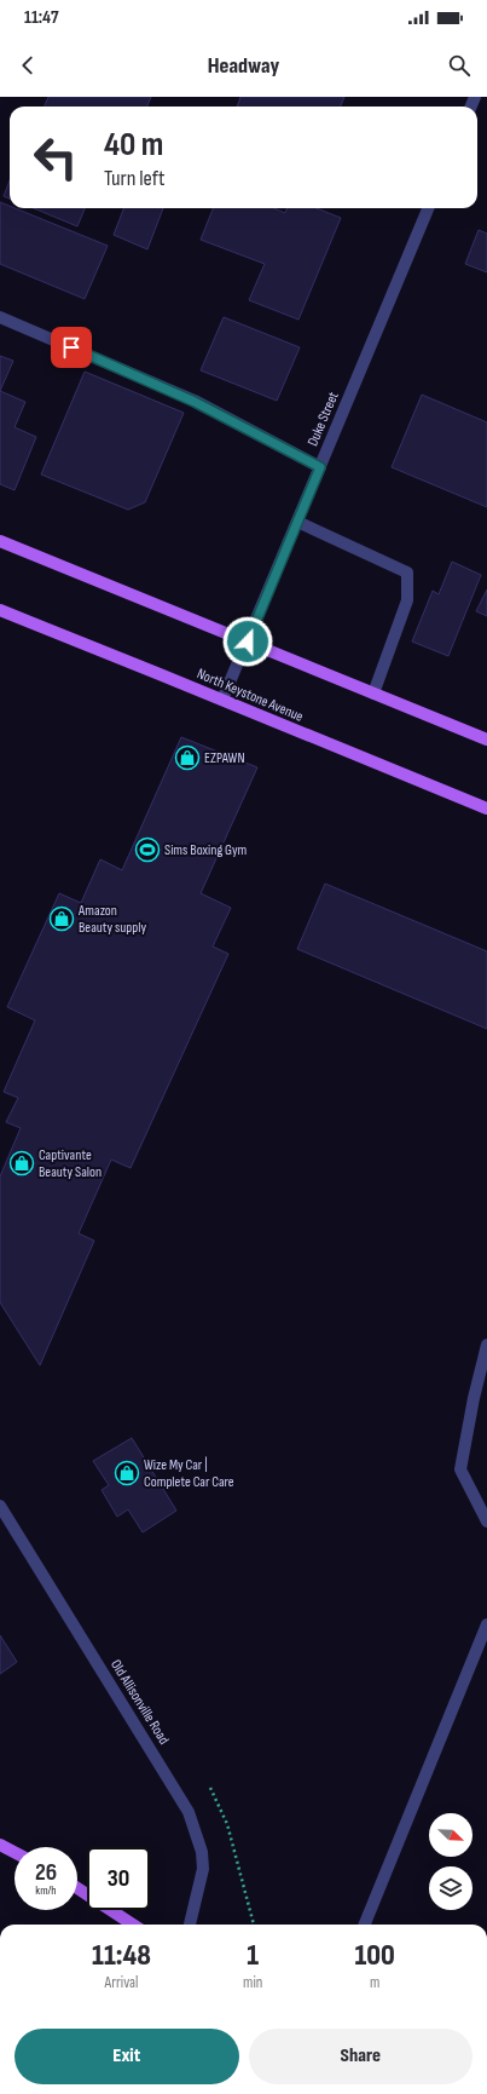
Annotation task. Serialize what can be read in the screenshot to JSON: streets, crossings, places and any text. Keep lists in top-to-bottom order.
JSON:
{
  "streets": {
    "main road": ["North Keystone Avenue"],
    "street": ["Duke Street", "Old Allisonville Road"]
  },
  "crossings": [
    ["Duke Street", "North Keystone Avenue"]
  ],
  "places": {
    "shop": [
      "EZPAWN",
      "Amazon Beauty supply",
      "Captivante Beauty Salon",
      "Wize My Car | Complete Car Care"
    ],
    "sports": ["Sims Boxing Gym"]
  },
  "north": "bottom right",
  "page": {
    "status": "11:47",
    "header": "Headway",
    "turn": ["40 m", "Turn left"],
    "speed": "26 km/h",
    "limit": "30",
    "eta": [
      "11:48",
      "Arrival",
      "1",
      "min",
      "100",
      "m"
    ],
    "buttons": ["Exit", "Share"]
  }
}
